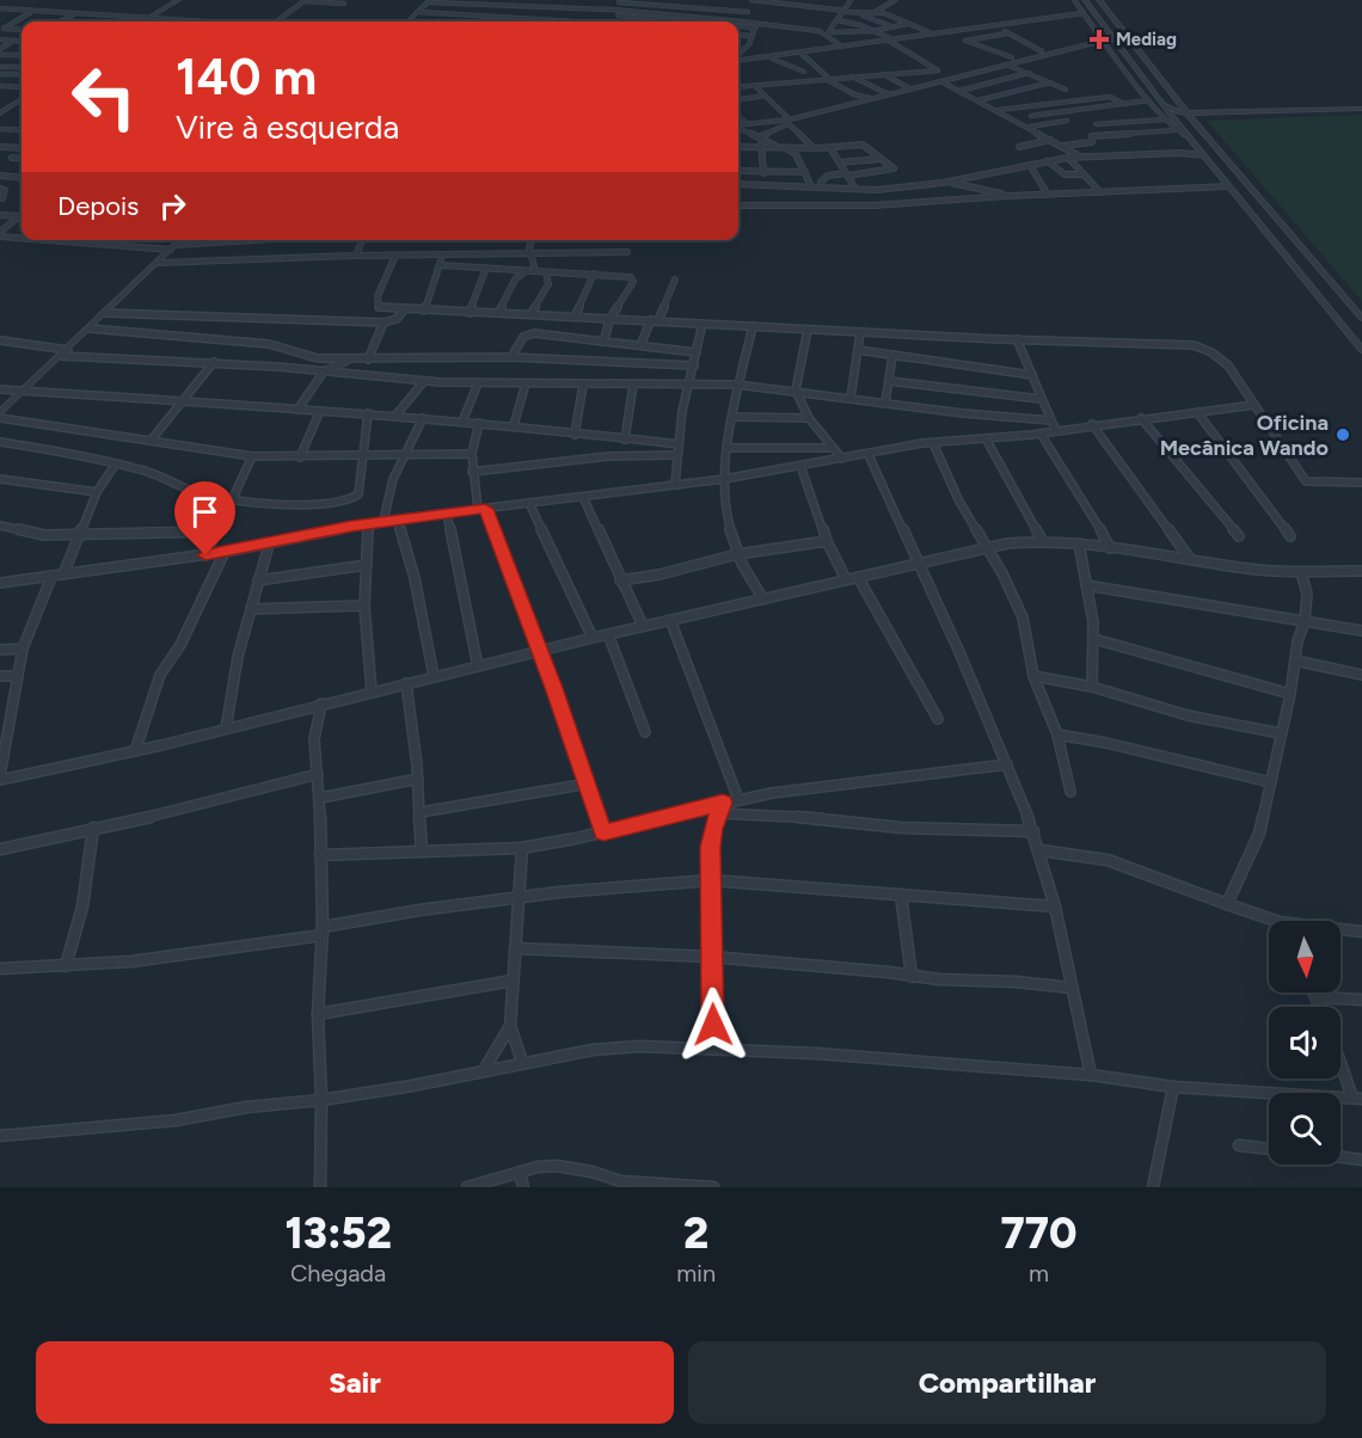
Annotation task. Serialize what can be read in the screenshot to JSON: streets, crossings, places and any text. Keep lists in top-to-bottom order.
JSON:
{
  "places": {
    "health": ["Mediag"],
    "other": ["Oficina Mecânica Wando"]
  },
  "north": "bottom",
  "page": {
    "turn": ["140 m", "Vire à esquerda"],
    "then": "Depois",
    "eta": [
      "13:52",
      "Chegada",
      "2",
      "min",
      "770",
      "m"
    ],
    "buttons": ["Sair", "Compartilhar"]
  }
}
